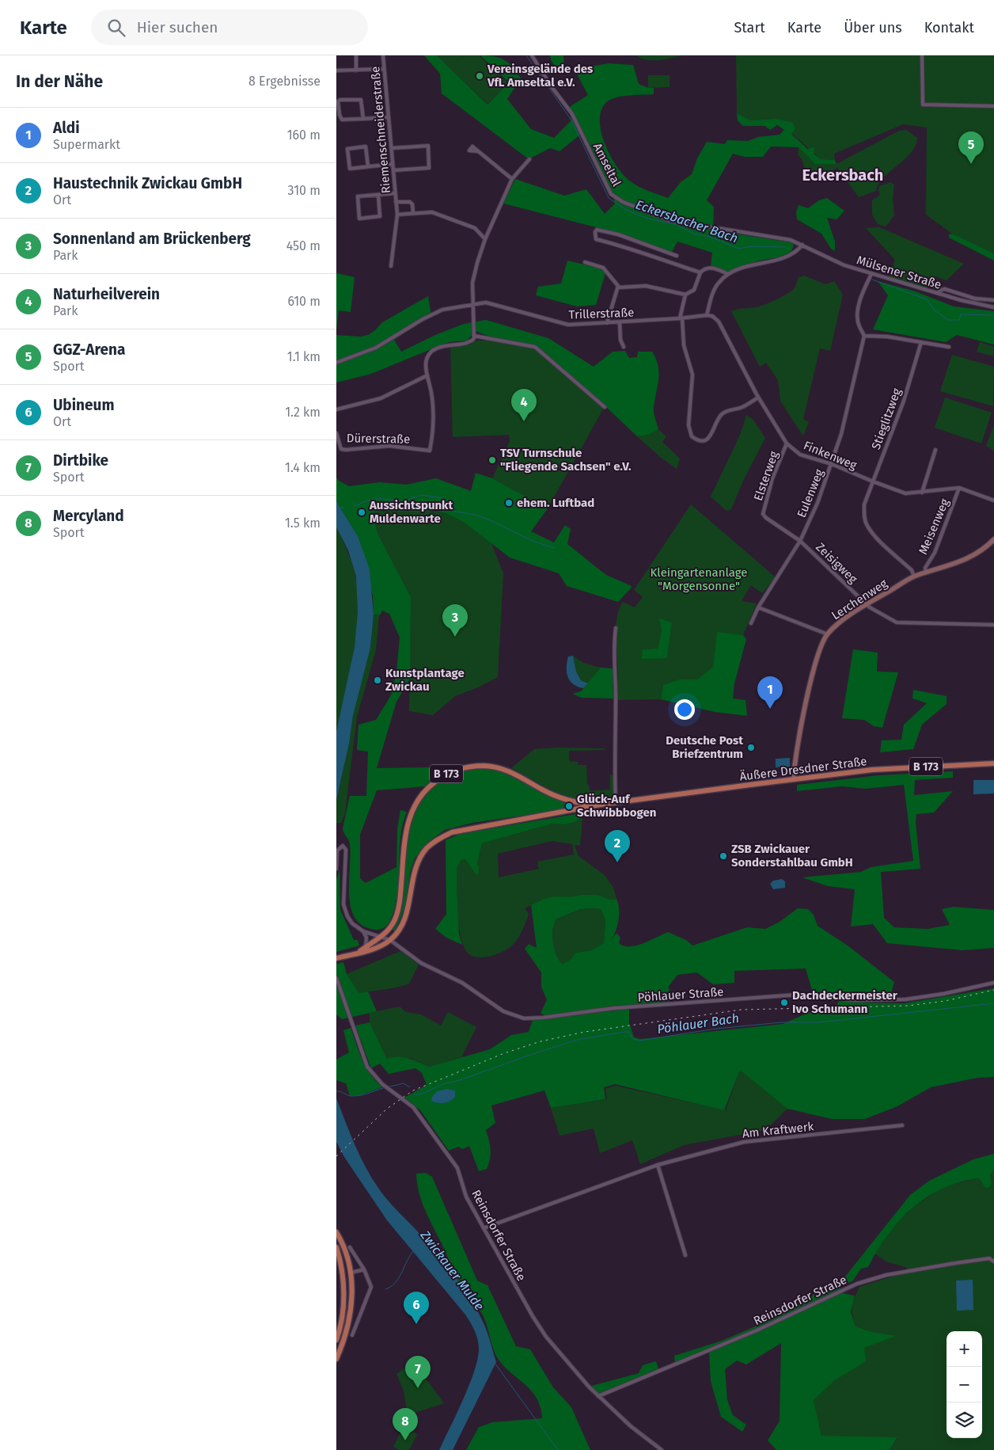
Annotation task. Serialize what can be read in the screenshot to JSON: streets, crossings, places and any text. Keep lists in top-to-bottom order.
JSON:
{
  "streets": {
    "main road": ["B 173", "Äußere Dresdner Straße"],
    "street": [
      "Riemenschneiderstraße",
      "Amseltal",
      "Mülsener Straße",
      "Trillerstraße",
      "Stieglitzweg",
      "Dürerstraße",
      "Finkenweg",
      "Elsterweg",
      "Eulenweg",
      "Meisenweg",
      "Zeisigweg",
      "Lerchenweg",
      "Pöhlauer Straße",
      "Am Kraftwerk",
      "Reinsdorfer Straße"
    ]
  },
  "crossings": [
    ["Amseltal", "Mülsener Straße"],
    ["Trillerstraße", "Finkenweg"],
    ["Stieglitzweg", "Finkenweg"],
    ["Stieglitzweg", "Lerchenweg"],
    ["Finkenweg", "Elsterweg"],
    ["Finkenweg", "Eulenweg"],
    ["Finkenweg", "Meisenweg"],
    ["Elsterweg", "Zeisigweg"],
    ["Eulenweg", "Zeisigweg"],
    ["Meisenweg", "Lerchenweg"],
    ["Zeisigweg", "Lerchenweg"],
    ["Lerchenweg", "Äußere Dresdner Straße"],
    ["Äußere Dresdner Straße", "Pöhlauer Straße"],
    ["Am Kraftwerk", "Reinsdorfer Straße"]
  ],
  "districts": ["Eckersbach"],
  "water": ["Eckersbacher Bach", "Pöhlauer Bach", "Zwickauer Mulde"],
  "parks": ["Kleingartenanlage \"Morgensonne\""],
  "places": [
    "Vereinsgelände des VfL Amseltal e.V.",
    "TSV Turnschule \"Fliegende Sachsen\" e.V.",
    "ehem. Luftbad",
    "Aussichtspunkt Muldenwarte",
    "Kunstplantage Zwickau",
    "Deutsche Post Briefzentrum",
    "Glück-Auf Schwibbbogen",
    "ZSB Zwickauer Sonderstahlbau GmbH",
    "Dachdeckermeister Ivo Schumann"
  ],
  "page": {
    "header": "Karte",
    "search": "Hier suchen",
    "nav": [
      "Start",
      "Karte",
      "Über uns",
      "Kontakt"
    ],
    "heading": ["In der Nähe", "8 Ergebnisse"],
    "list": [
      {
        "mark": "1",
        "name": "Aldi",
        "note": "Supermarkt",
        "value": "160 m"
      },
      {
        "mark": "2",
        "name": "Haustechnik Zwickau GmbH",
        "note": "Ort",
        "value": "310 m"
      },
      {
        "mark": "3",
        "name": "Sonnenland am Brückenberg",
        "note": "Park",
        "value": "450 m"
      },
      {
        "mark": "4",
        "name": "Naturheilverein",
        "note": "Park",
        "value": "610 m"
      },
      {
        "mark": "5",
        "name": "GGZ-Arena",
        "note": "Sport",
        "value": "1.1 km"
      },
      {
        "mark": "6",
        "name": "Ubineum",
        "note": "Ort",
        "value": "1.2 km"
      },
      {
        "mark": "7",
        "name": "Dirtbike",
        "note": "Sport",
        "value": "1.4 km"
      },
      {
        "mark": "8",
        "name": "Mercyland",
        "note": "Sport",
        "value": "1.5 km"
      }
    ],
    "pins": [
      "5",
      "4",
      "3",
      "1",
      "2",
      "6",
      "7",
      "8"
    ],
    "map_buttons": ["+", "−"]
  }
}
